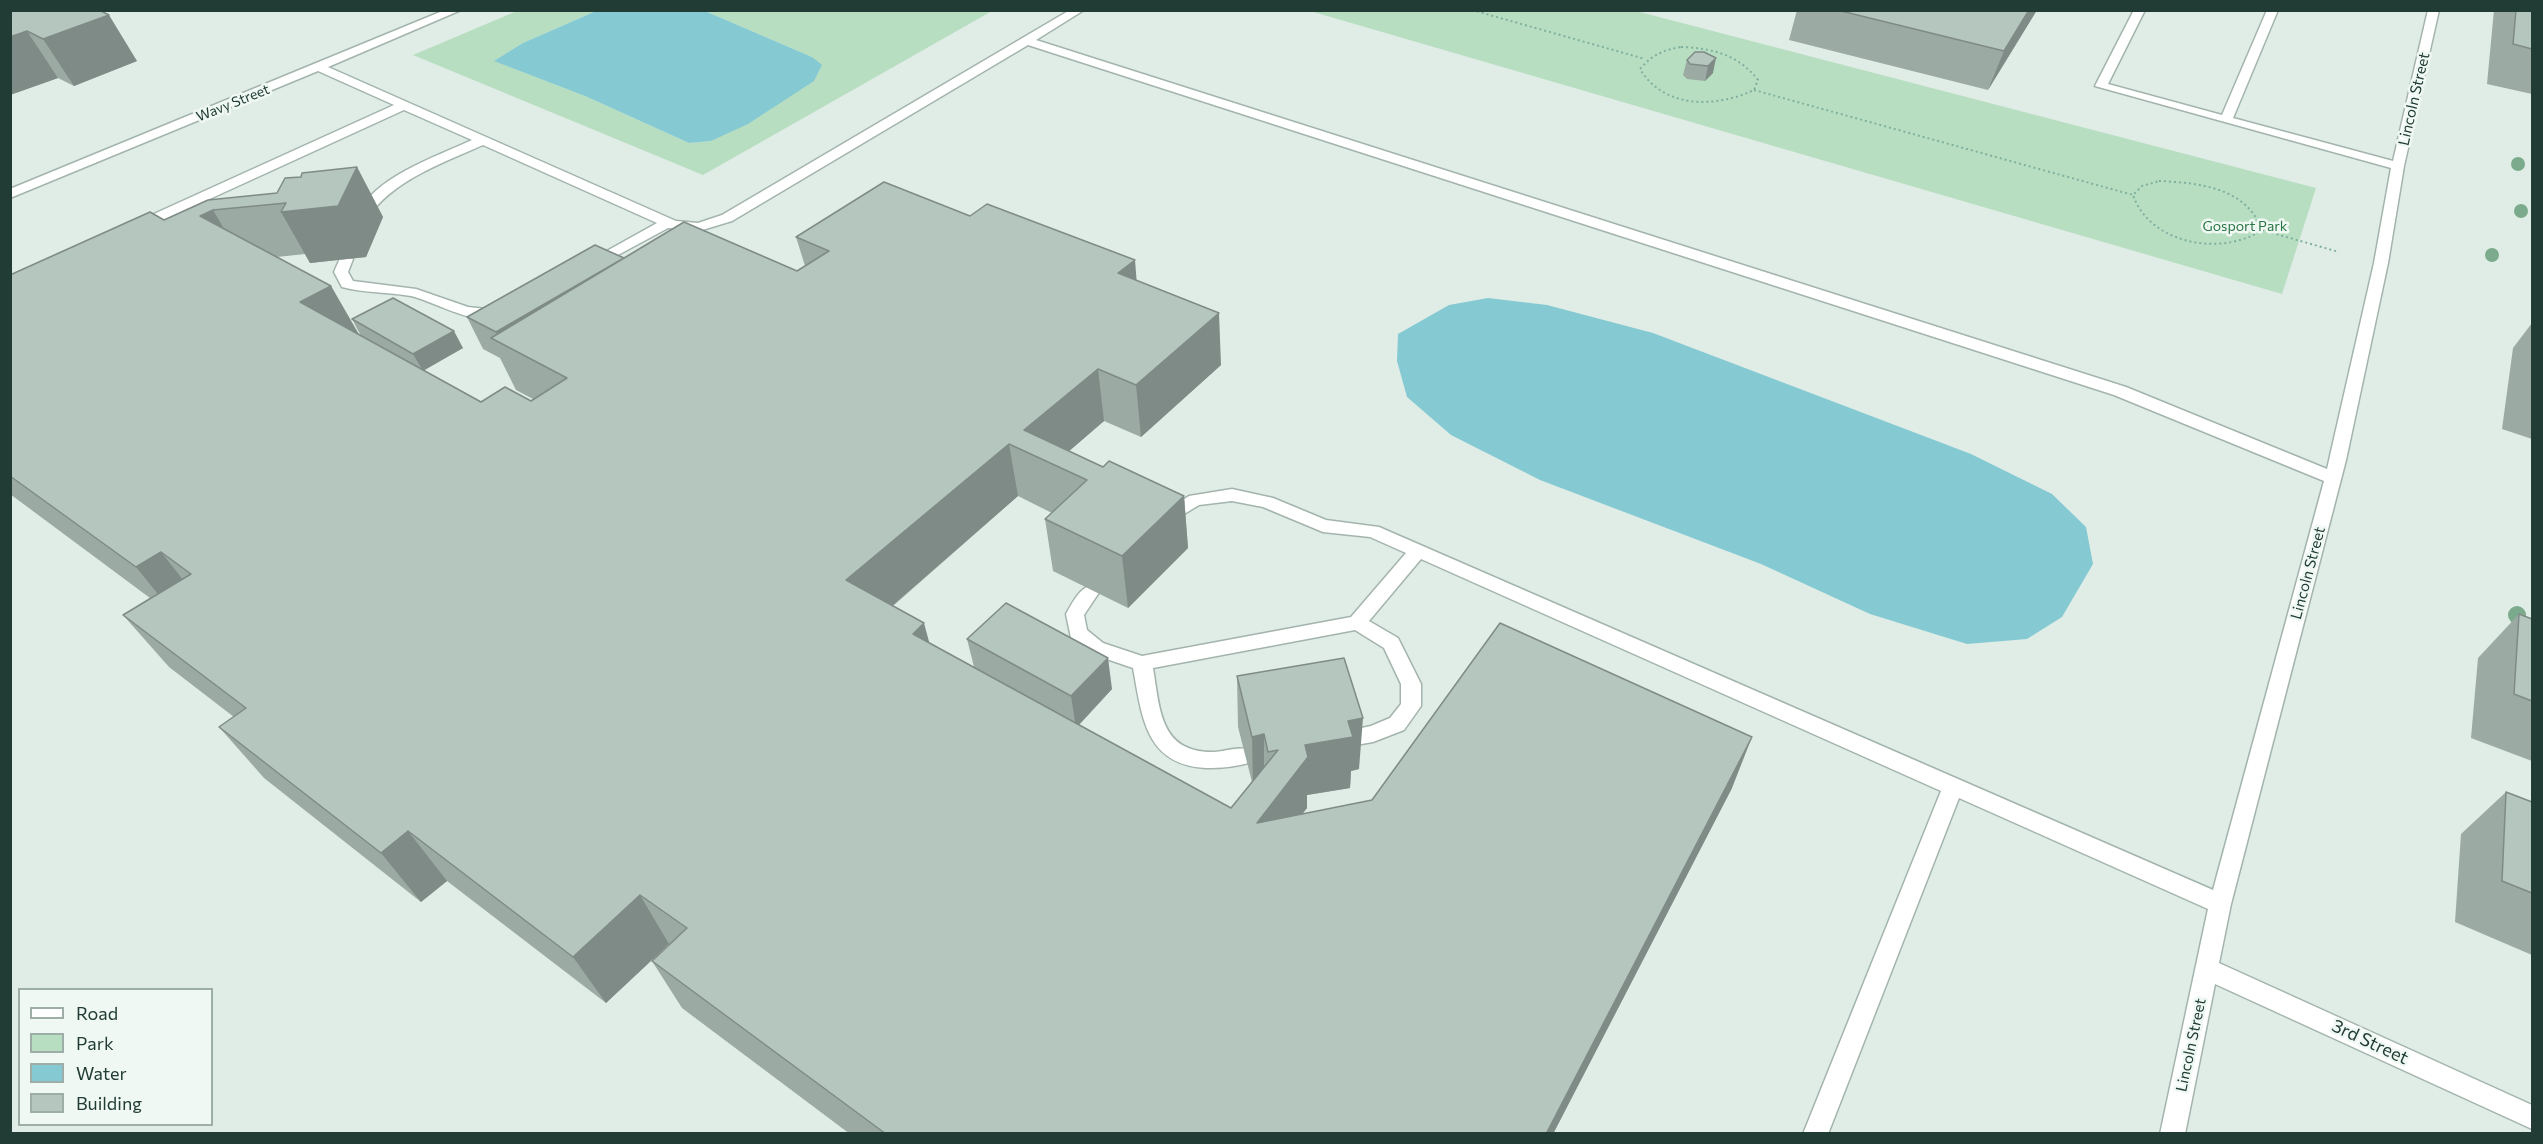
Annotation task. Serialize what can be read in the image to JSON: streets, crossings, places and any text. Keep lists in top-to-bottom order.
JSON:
{
  "streets": {
    "street": ["Lincoln Street", "Wavy Street", "3rd Street"]
  },
  "crossings": [
    ["Lincoln Street", "3rd Street"]
  ],
  "parks": ["Gosport Park"],
  "legend": [
    "Road",
    "Park",
    "Water",
    "Building"
  ]
}
